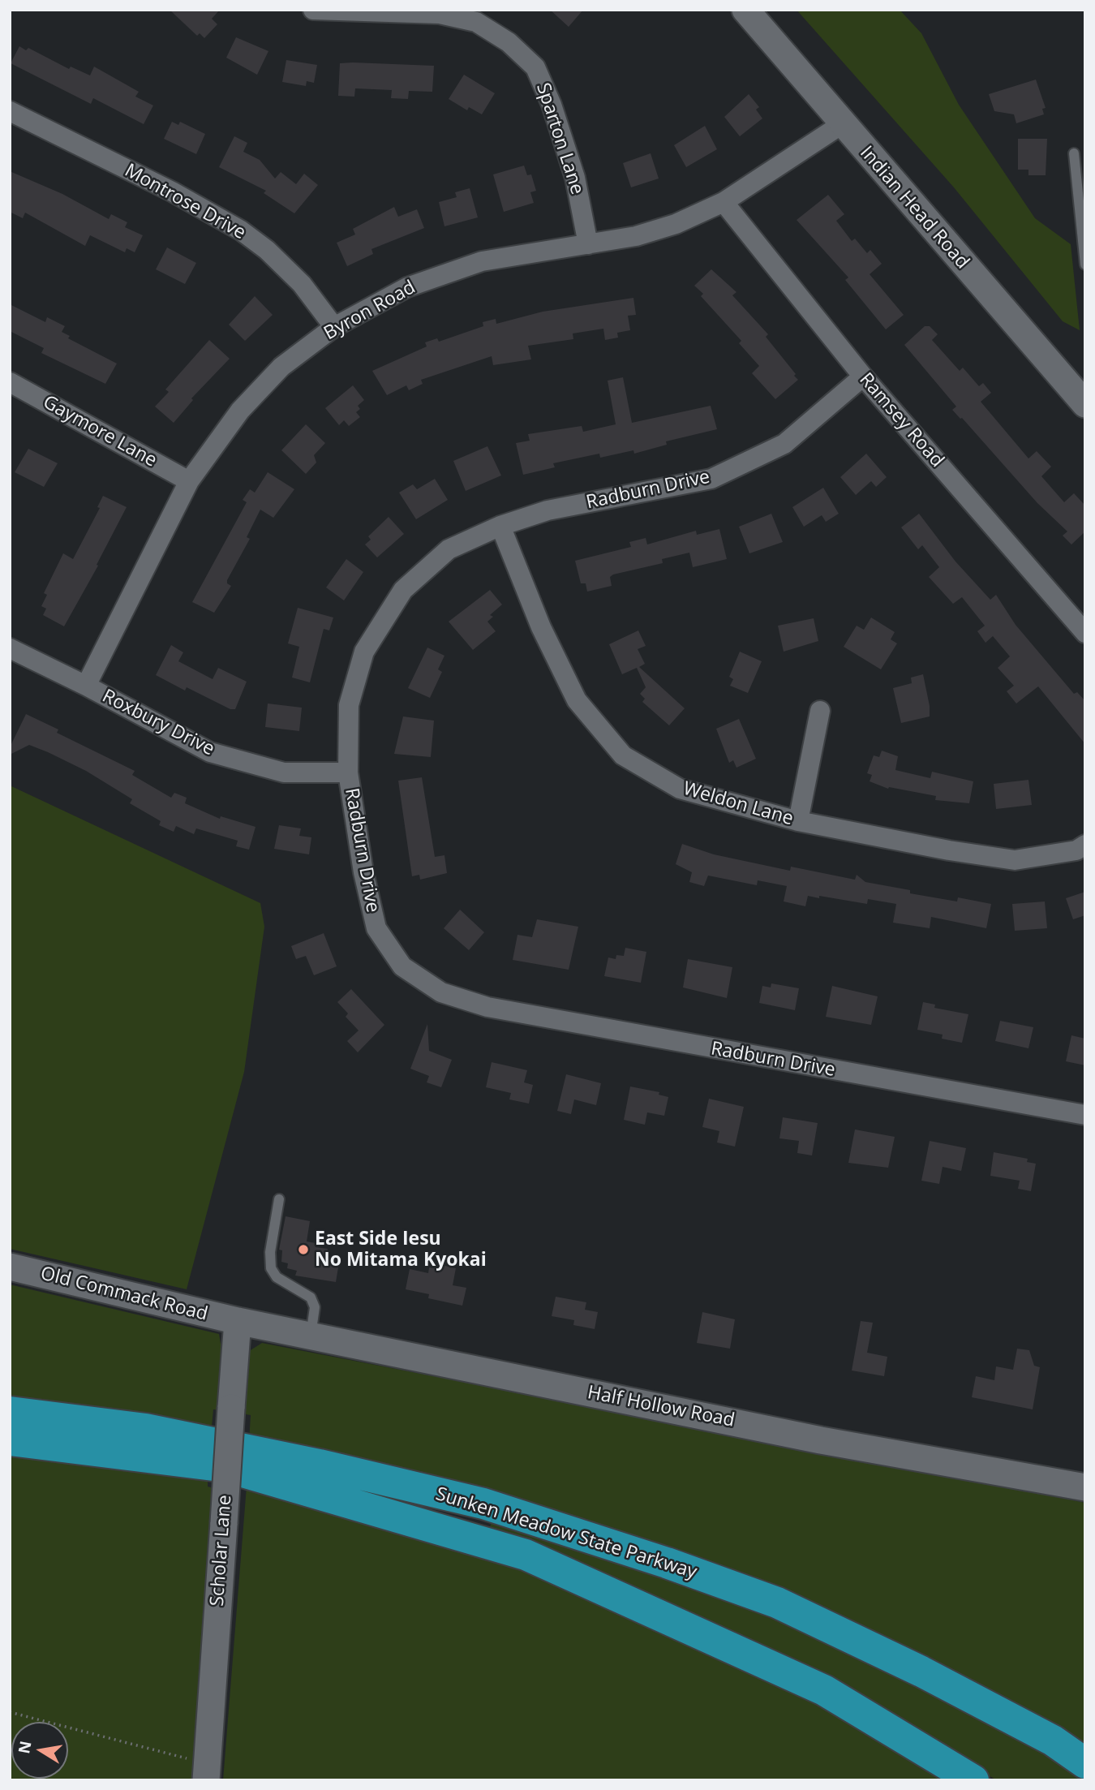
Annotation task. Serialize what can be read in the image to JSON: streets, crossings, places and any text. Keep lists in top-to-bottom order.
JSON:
{
  "streets": {
    "highway": ["Sunken Meadow State Parkway"],
    "street": [
      "Sparton Lane",
      "Montrose Drive",
      "Indian Head Road",
      "Byron Road",
      "Ramsey Road",
      "Gaymore Lane",
      "Radburn Drive",
      "Roxbury Drive",
      "Weldon Lane",
      "Old Commack Road",
      "Half Hollow Road",
      "Scholar Lane"
    ]
  },
  "crossings": [
    ["Sparton Lane", "Byron Road"],
    ["Montrose Drive", "Byron Road"],
    ["Indian Head Road", "Byron Road"],
    ["Byron Road", "Ramsey Road"],
    ["Byron Road", "Gaymore Lane"],
    ["Byron Road", "Roxbury Drive"],
    ["Ramsey Road", "Radburn Drive"],
    ["Radburn Drive", "Roxbury Drive"],
    ["Radburn Drive", "Weldon Lane"],
    ["Old Commack Road", "Half Hollow Road"],
    ["Old Commack Road", "Scholar Lane"],
    ["Half Hollow Road", "Scholar Lane"]
  ],
  "places": ["East Side Iesu No Mitama Kyokai"],
  "north": "left"
}
